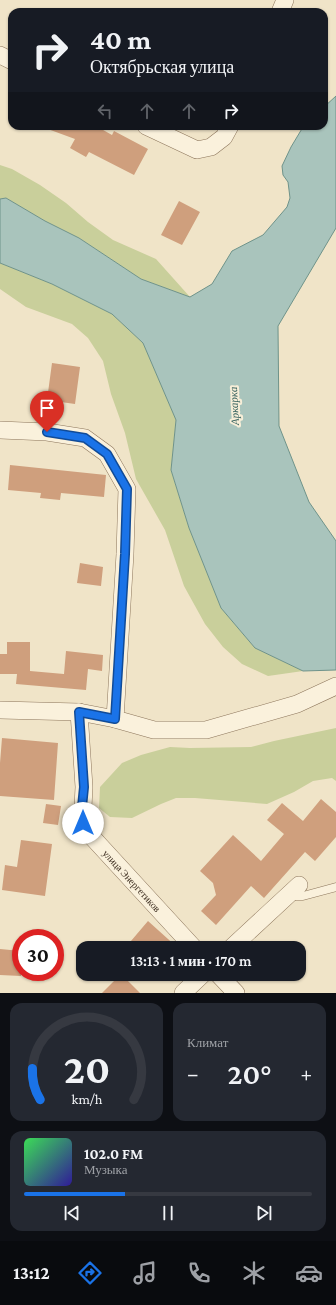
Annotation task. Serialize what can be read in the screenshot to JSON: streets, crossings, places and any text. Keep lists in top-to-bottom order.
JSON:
{
  "streets": {
    "street": ["улица Энергетиков"]
  },
  "water": ["Аркарка"],
  "page": {
    "turn": ["40 m", "Октябрьская улица"],
    "limit": "30",
    "trip": "13:13 · 1 мин · 170 m",
    "tile": "Климат",
    "heat": ["−", "20°", "+"],
    "song": ["102.0 FM", "Музыка"],
    "tabs": "13:12",
    "gauge": ["20", "km/h"]
  }
}
